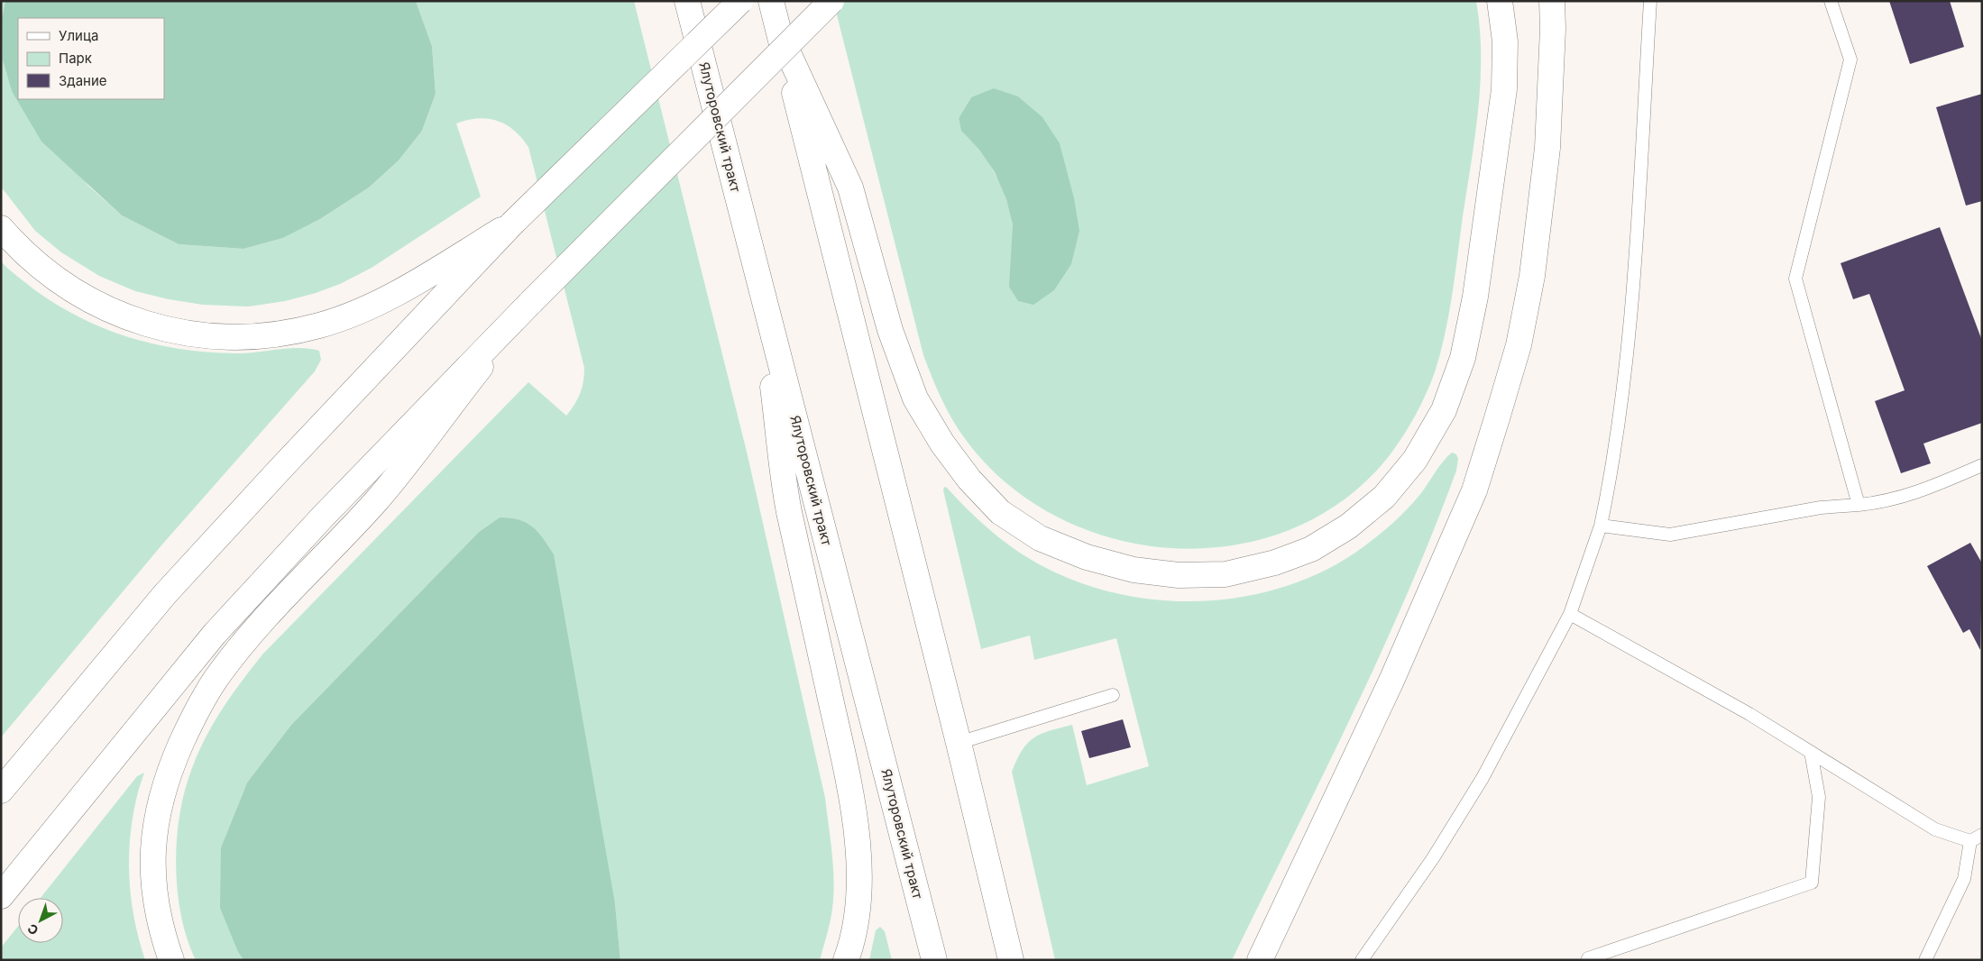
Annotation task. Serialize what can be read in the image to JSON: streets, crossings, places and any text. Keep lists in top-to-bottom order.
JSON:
{
  "streets": {
    "main road": ["Ялуторовский тракт"]
  },
  "legend": ["Улица", "Парк", "Здание"],
  "north": "bottom left"
}
